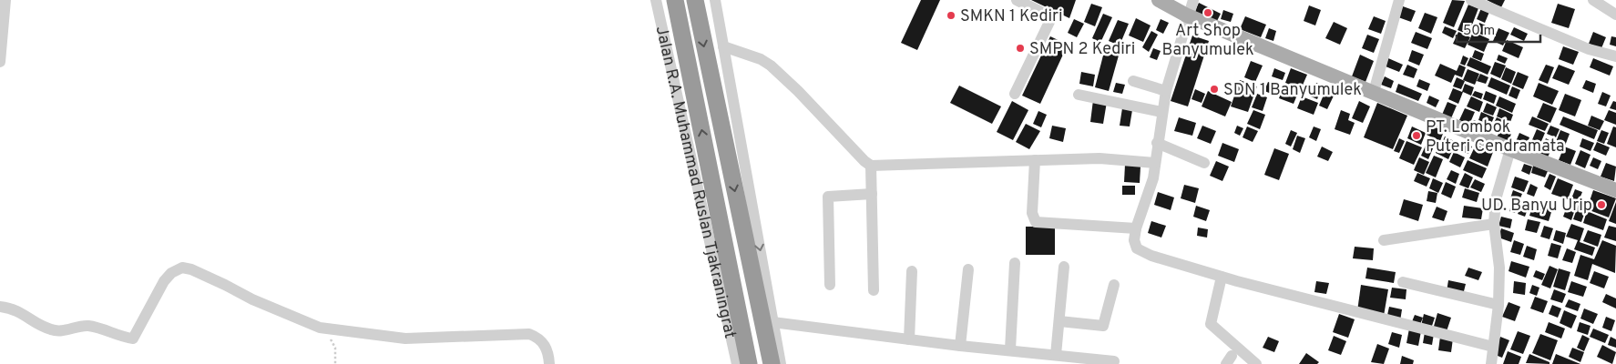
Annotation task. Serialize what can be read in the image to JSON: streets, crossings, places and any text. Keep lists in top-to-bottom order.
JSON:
{
  "streets": {
    "highway": ["Jalan R.A. Muhammad Ruslan Tjakraningrat"]
  },
  "places": [
    "Art Shop Banyumulek",
    "SMKN 1 Kediri",
    "SMPN 2 Kediri",
    "SDN 1 Banyumulek",
    "PT. Lombok Puteri Cendramata",
    "UD. Banyu Urip"
  ],
  "scale_bar": "50 m"
}
